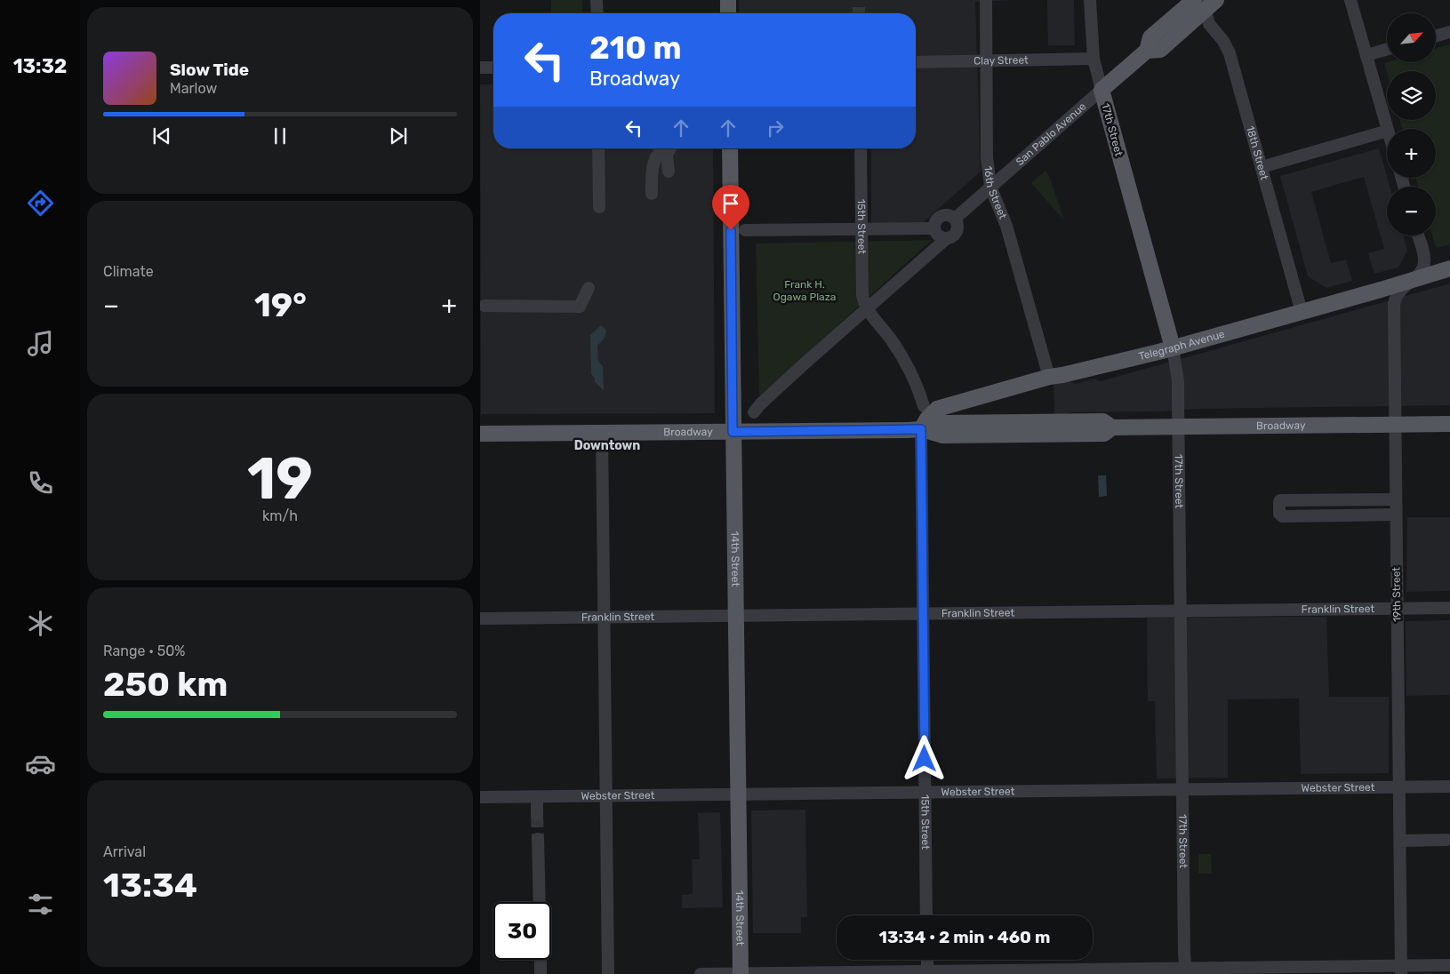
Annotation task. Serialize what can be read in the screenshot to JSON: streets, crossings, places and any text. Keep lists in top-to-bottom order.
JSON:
{
  "streets": {
    "main road": [
      "17th Street",
      "San Pablo Avenue",
      "Telegraph Avenue",
      "Broadway",
      "14th Street"
    ],
    "street": [
      "Clay Street",
      "18th Street",
      "16th Street",
      "15th Street",
      "19th Street",
      "Franklin Street",
      "Webster Street"
    ]
  },
  "crossings": [
    ["Clay Street", "17th Street"],
    ["Clay Street", "16th Street"],
    ["17th Street", "San Pablo Avenue"],
    ["17th Street", "Telegraph Avenue"],
    ["17th Street", "Broadway"],
    ["17th Street", "Franklin Street"],
    ["17th Street", "Webster Street"],
    ["San Pablo Avenue", "18th Street"],
    ["San Pablo Avenue", "16th Street"],
    ["18th Street", "Telegraph Avenue"],
    ["16th Street", "Telegraph Avenue"],
    ["15th Street", "Telegraph Avenue"],
    ["15th Street", "Broadway"],
    ["15th Street", "Franklin Street"],
    ["15th Street", "Webster Street"],
    ["Telegraph Avenue", "Broadway"],
    ["Telegraph Avenue", "19th Street"],
    ["Broadway", "14th Street"],
    ["Broadway", "19th Street"],
    ["14th Street", "Franklin Street"],
    ["14th Street", "Webster Street"],
    ["19th Street", "Franklin Street"],
    ["19th Street", "Webster Street"]
  ],
  "districts": ["Downtown"],
  "parks": ["Frank H. Ogawa Plaza"],
  "north": "top right",
  "page": {
    "tabs": "13:32",
    "map_buttons": ["+", "−"],
    "turn": ["210 m", "Broadway"],
    "song": ["Slow Tide", "Marlow"],
    "tile": [
      "Climate",
      ["19", "km/h"],
      ["Range · 50%", "250 km"],
      ["Arrival", "13:34"]
    ],
    "heat": ["−", "19°", "+"],
    "limit": "30",
    "trip": "13:34 · 2 min · 460 m"
  }
}
